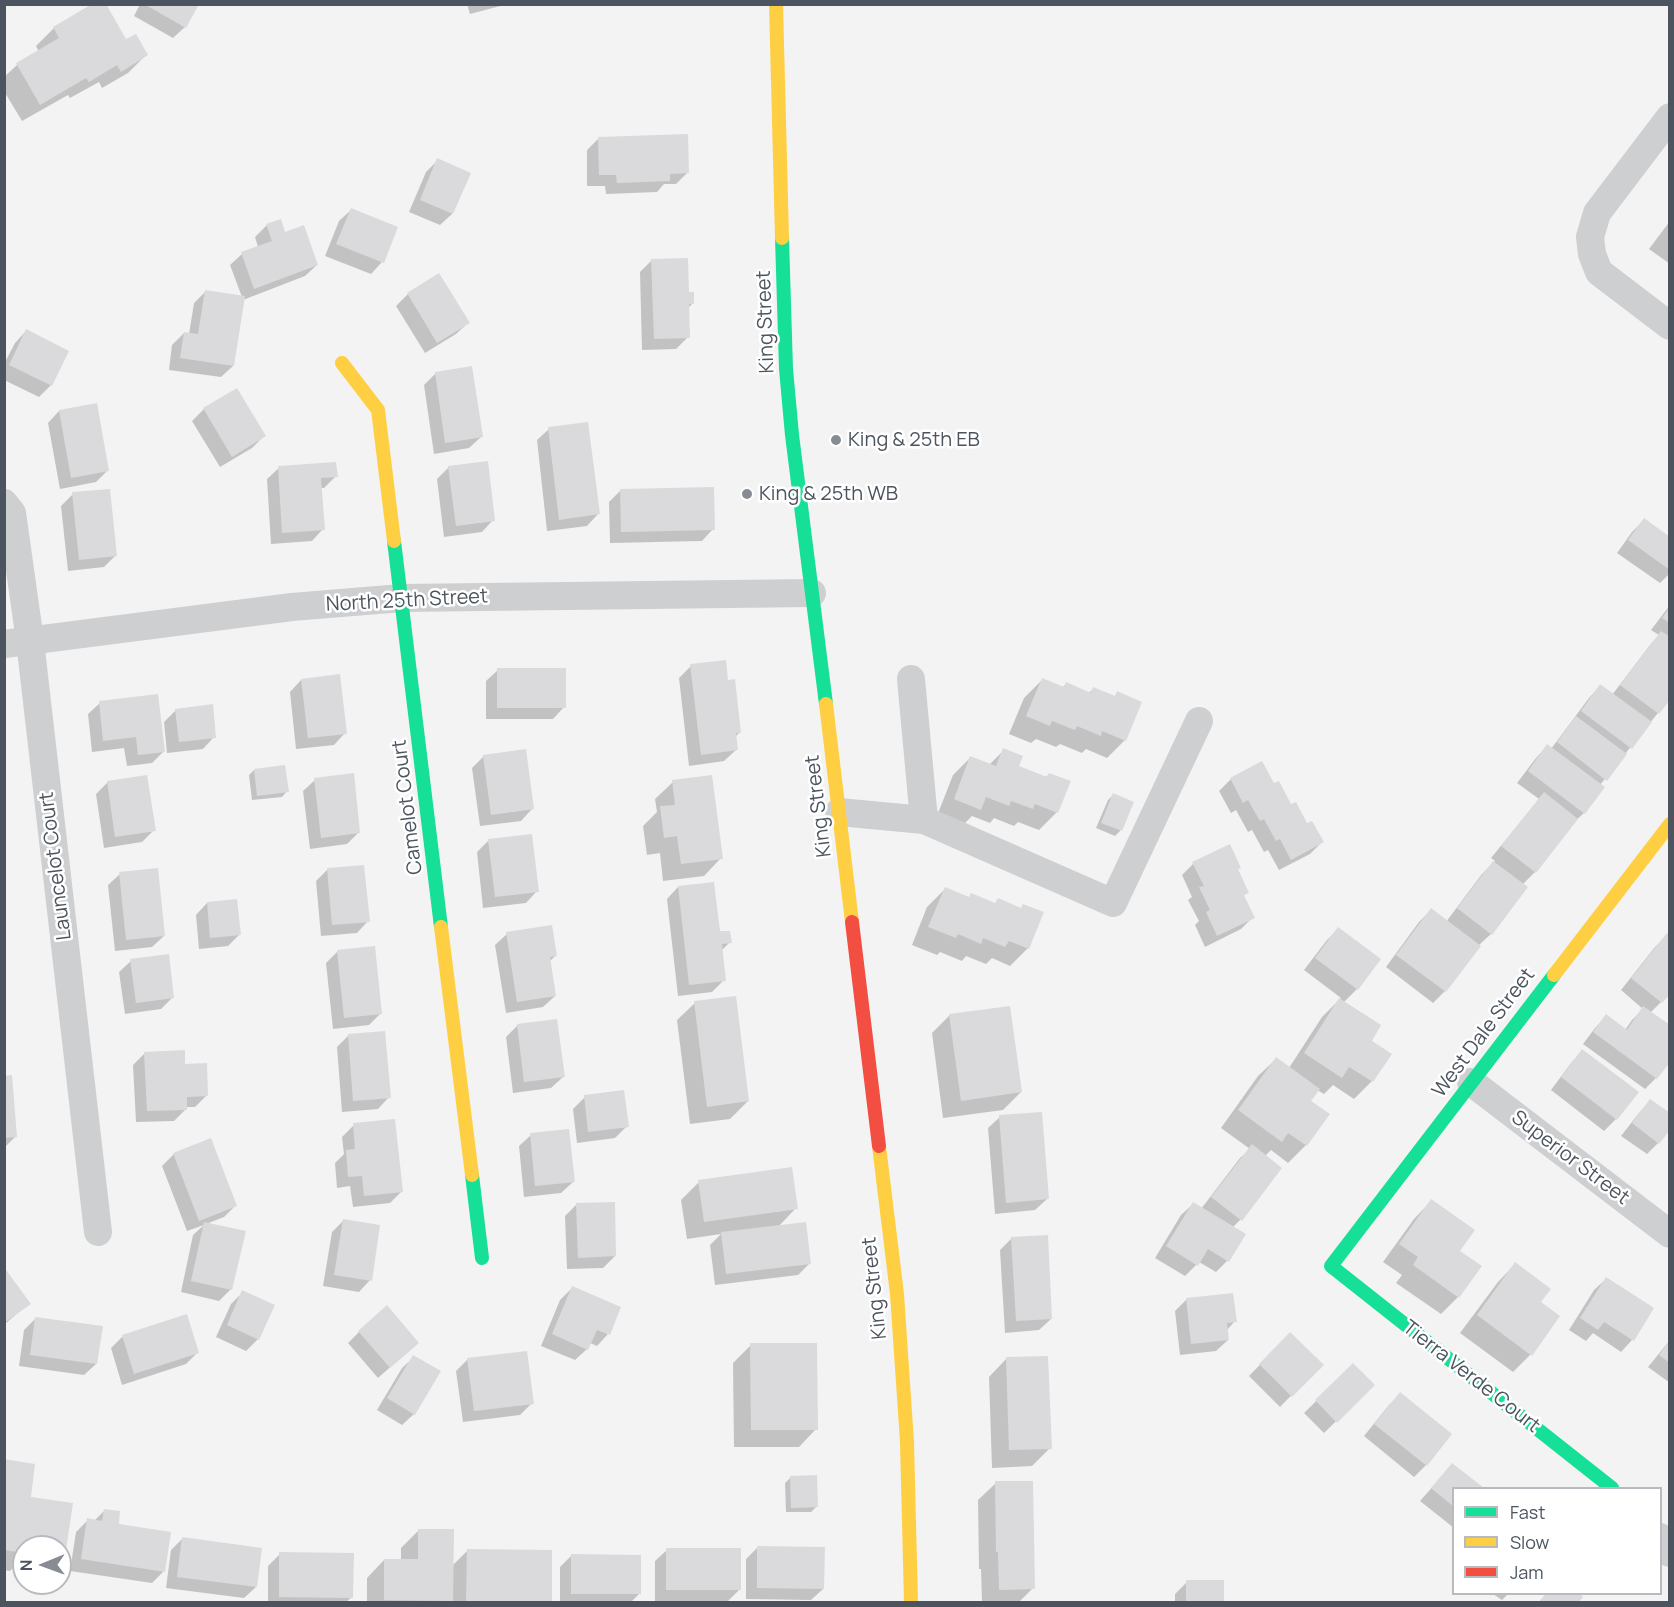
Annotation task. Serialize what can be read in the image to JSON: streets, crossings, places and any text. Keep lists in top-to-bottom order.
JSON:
{
  "streets": {
    "street": [
      "King Street",
      "North 25th Street",
      "Camelot Court",
      "Launcelot Court",
      "West Dale Street",
      "Superior Street",
      "Tierra Verde Court"
    ]
  },
  "crossings": [
    ["King Street", "North 25th Street"],
    ["North 25th Street", "Camelot Court"],
    ["North 25th Street", "Launcelot Court"],
    ["West Dale Street", "Superior Street"],
    ["West Dale Street", "Tierra Verde Court"]
  ],
  "places": ["King & 25th EB", "King & 25th WB"],
  "legend": ["Fast", "Slow", "Jam"],
  "north": "left"
}
